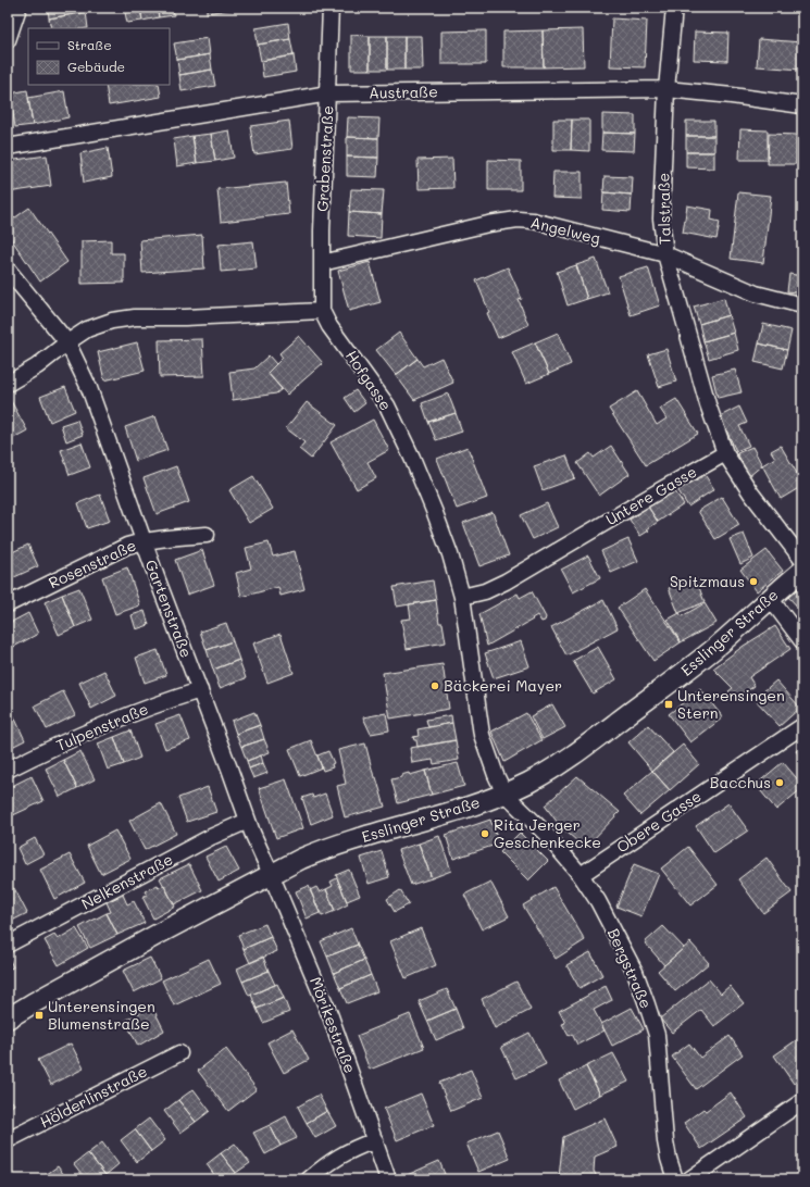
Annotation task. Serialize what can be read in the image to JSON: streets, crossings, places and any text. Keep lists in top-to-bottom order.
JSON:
{
  "streets": {
    "street": [
      "Austraße",
      "Grabenstraße",
      "Talstraße",
      "Angelweg",
      "Hofgasse",
      "Untere Gasse",
      "Rosenstraße",
      "Gartenstraße",
      "Esslinger Straße",
      "Tulpenstraße",
      "Obere Gasse",
      "Nelkenstraße",
      "Bergstraße",
      "Mörikestraße",
      "Hölderlinstraße"
    ]
  },
  "crossings": [
    ["Austraße", "Grabenstraße"],
    ["Austraße", "Talstraße"],
    ["Grabenstraße", "Angelweg"],
    ["Grabenstraße", "Hofgasse"],
    ["Talstraße", "Angelweg"],
    ["Talstraße", "Untere Gasse"],
    ["Hofgasse", "Untere Gasse"],
    ["Hofgasse", "Esslinger Straße"],
    ["Hofgasse", "Bergstraße"],
    ["Rosenstraße", "Gartenstraße"],
    ["Gartenstraße", "Esslinger Straße"],
    ["Gartenstraße", "Tulpenstraße"],
    ["Gartenstraße", "Nelkenstraße"],
    ["Gartenstraße", "Mörikestraße"],
    ["Esslinger Straße", "Bergstraße"],
    ["Esslinger Straße", "Mörikestraße"],
    ["Obere Gasse", "Bergstraße"]
  ],
  "places": {
    "other": [
      "Spitzmaus",
      "Bäckerei Mayer",
      "Bacchus",
      "Rita Jerger Geschenkecke"
    ],
    "transit": ["Unterensingen Stern", "Unterensingen Blumenstraße"]
  },
  "legend": ["Straße", "Gebäude"]
}
